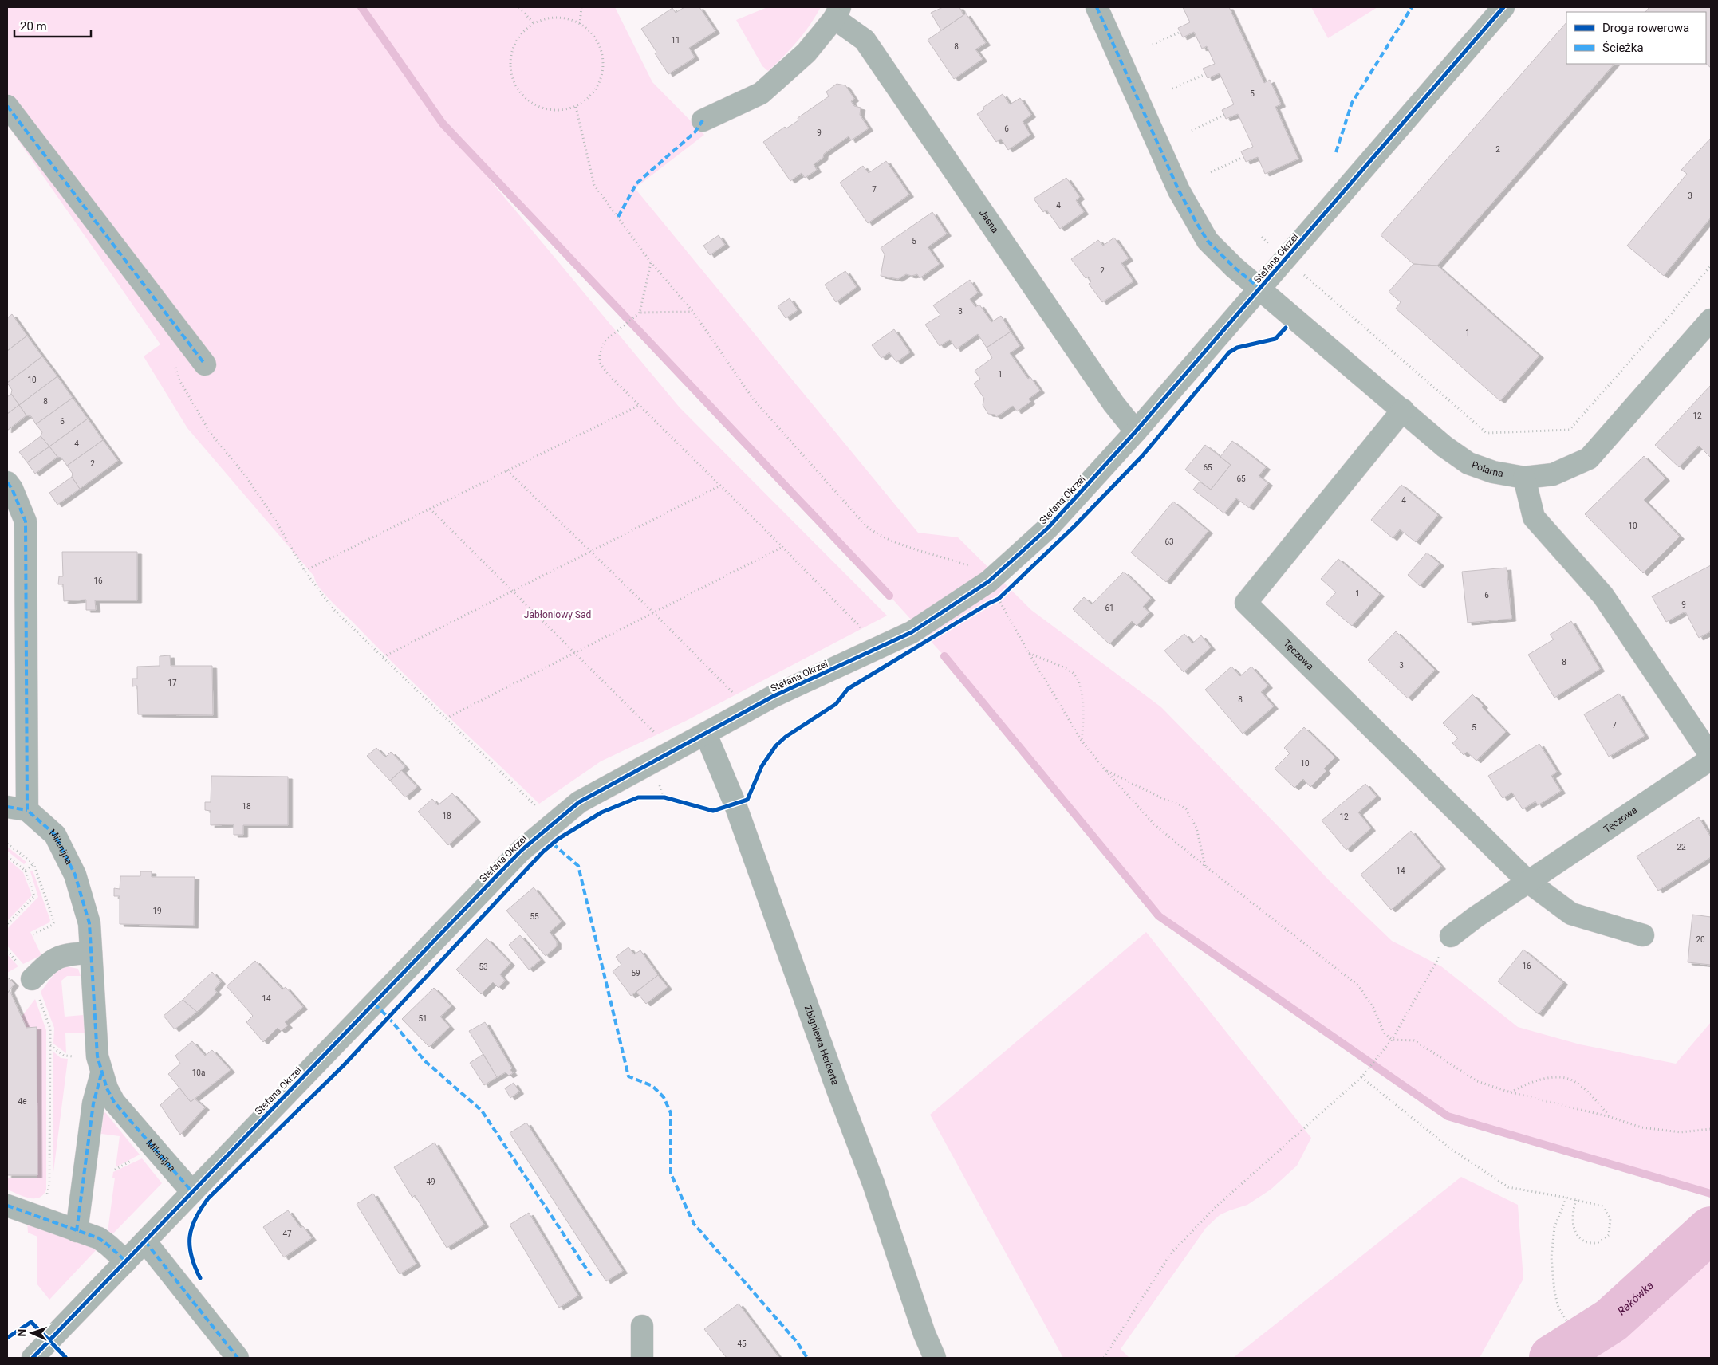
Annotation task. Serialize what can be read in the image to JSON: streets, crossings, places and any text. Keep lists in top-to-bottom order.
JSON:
{
  "streets": {
    "street": [
      "Jasna",
      "Stefana Okrzei",
      "Polarna",
      "Tęczowa",
      "Milenijna",
      "Zbigniewa Herberta"
    ]
  },
  "crossings": [
    ["Jasna", "Stefana Okrzei"],
    ["Stefana Okrzei", "Polarna"],
    ["Stefana Okrzei", "Milenijna"],
    ["Stefana Okrzei", "Zbigniewa Herberta"],
    ["Polarna", "Tęczowa"]
  ],
  "water": ["Rakówka"],
  "parks": ["Jabłoniowy Sad"],
  "house_numbers": [
    "11",
    "8",
    "5",
    "6",
    "9",
    "2",
    "7",
    "3",
    "4",
    "5",
    "2",
    "3",
    "1",
    "1",
    "10",
    "8",
    "12",
    "6",
    "4",
    "2",
    "65",
    "65",
    "4",
    "10",
    "63",
    "16",
    "1",
    "6",
    "9",
    "61",
    "8",
    "3",
    "17",
    "8",
    "7",
    "5",
    "10",
    "18",
    "18",
    "12",
    "22",
    "14",
    "19",
    "55",
    "20",
    "16",
    "53",
    "59",
    "14",
    "51",
    "10a",
    "4e",
    "49",
    "47",
    "45"
  ],
  "legend": ["Droga rowerowa", "Ścieżka"],
  "scale_bar": "20 m",
  "north": "left"
}
